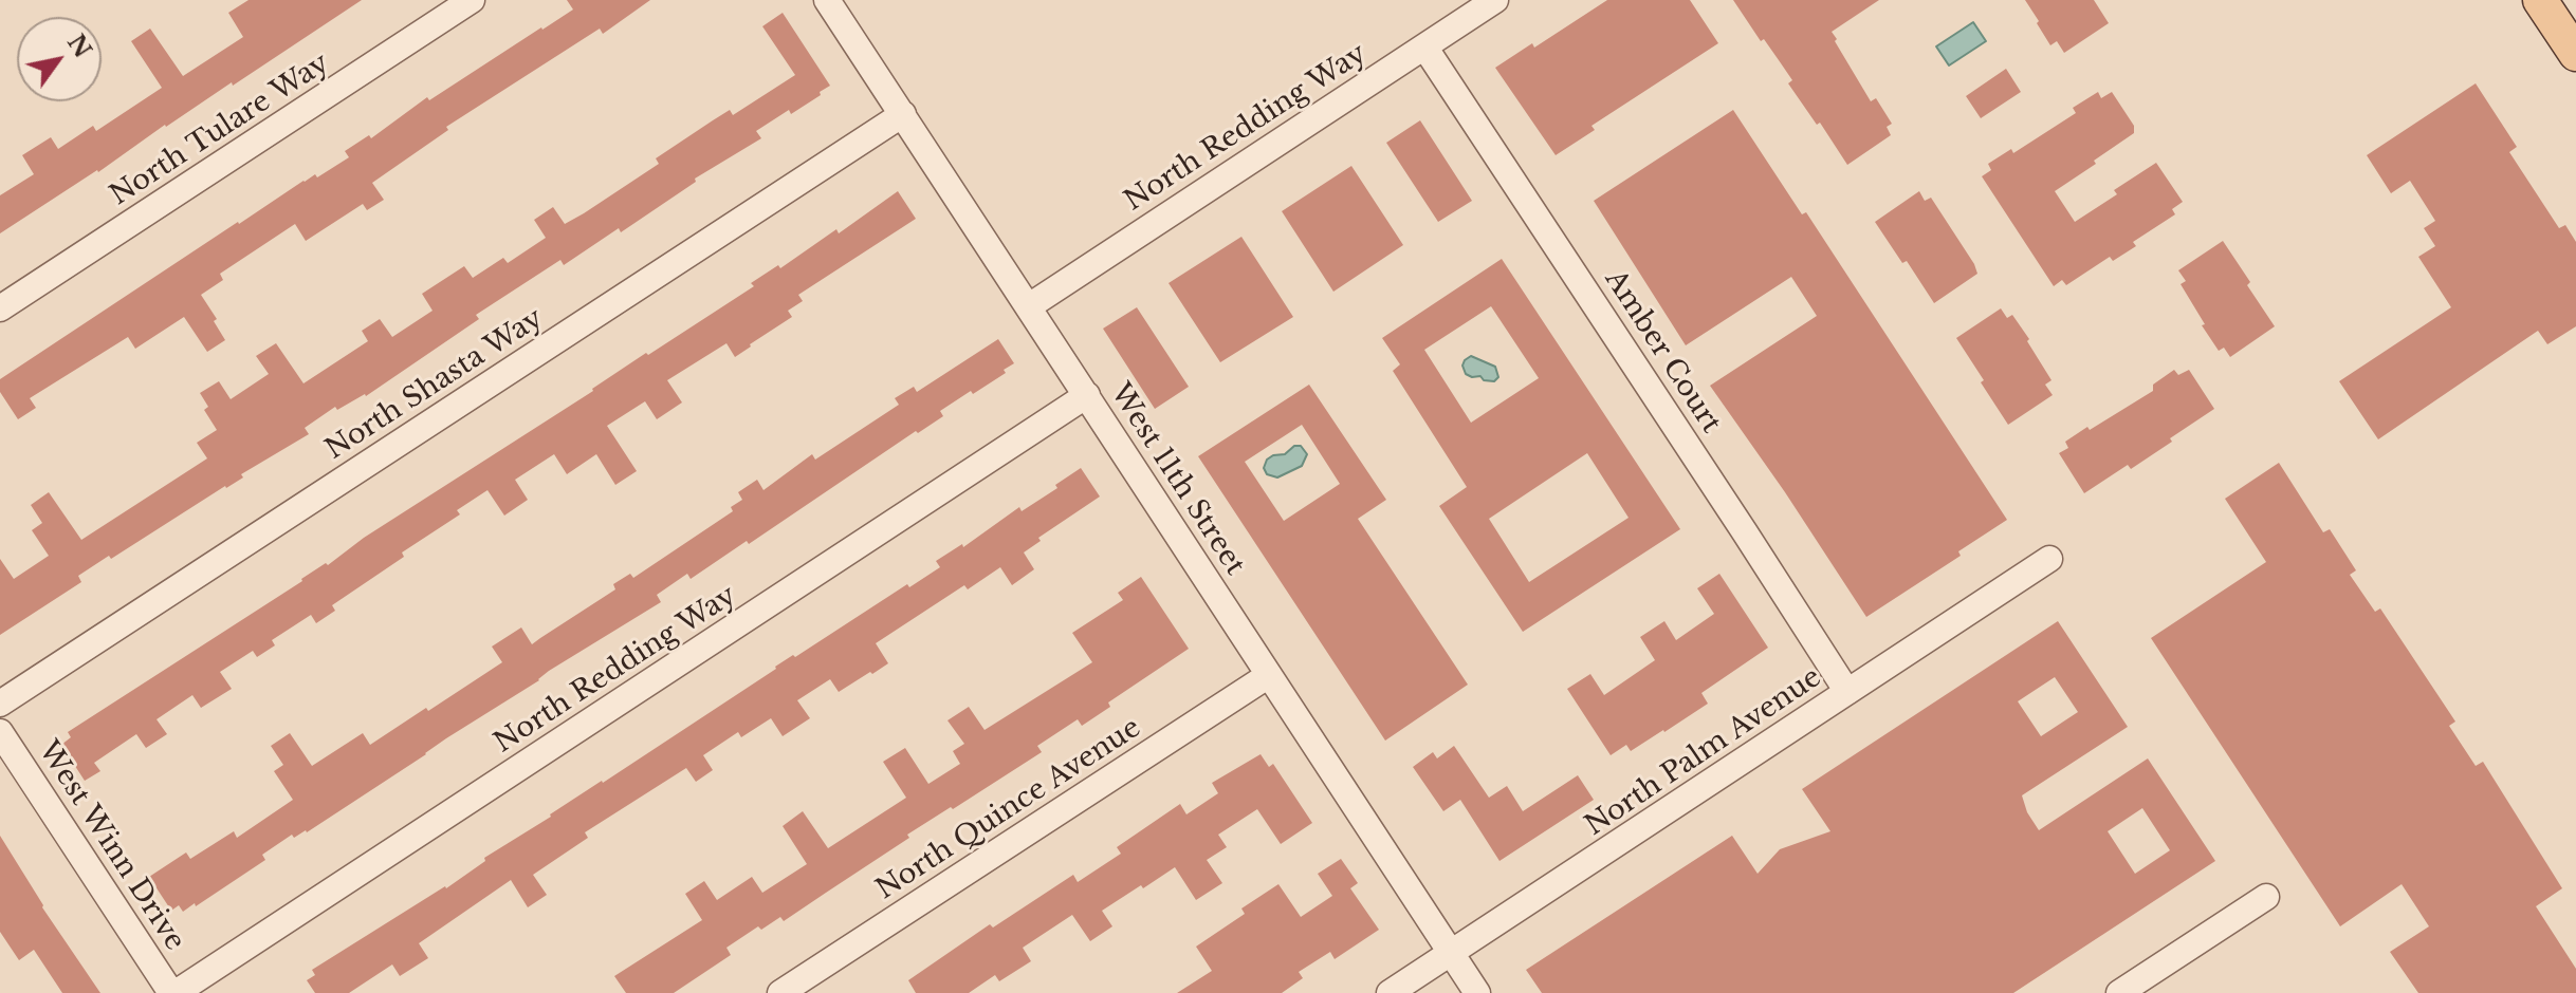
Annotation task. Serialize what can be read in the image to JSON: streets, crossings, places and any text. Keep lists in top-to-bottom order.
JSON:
{
  "streets": {
    "street": [
      "North Redding Way",
      "North Tulare Way",
      "Amber Court",
      "North Shasta Way",
      "West 11th Street",
      "North Palm Avenue",
      "North Quince Avenue",
      "West Winn Drive"
    ]
  },
  "crossings": [
    ["North Redding Way", "Amber Court"],
    ["North Redding Way", "West 11th Street"],
    ["North Redding Way", "West Winn Drive"],
    ["Amber Court", "North Palm Avenue"],
    ["North Shasta Way", "West 11th Street"],
    ["West 11th Street", "North Palm Avenue"],
    ["West 11th Street", "North Quince Avenue"]
  ],
  "north": "top right"
}
